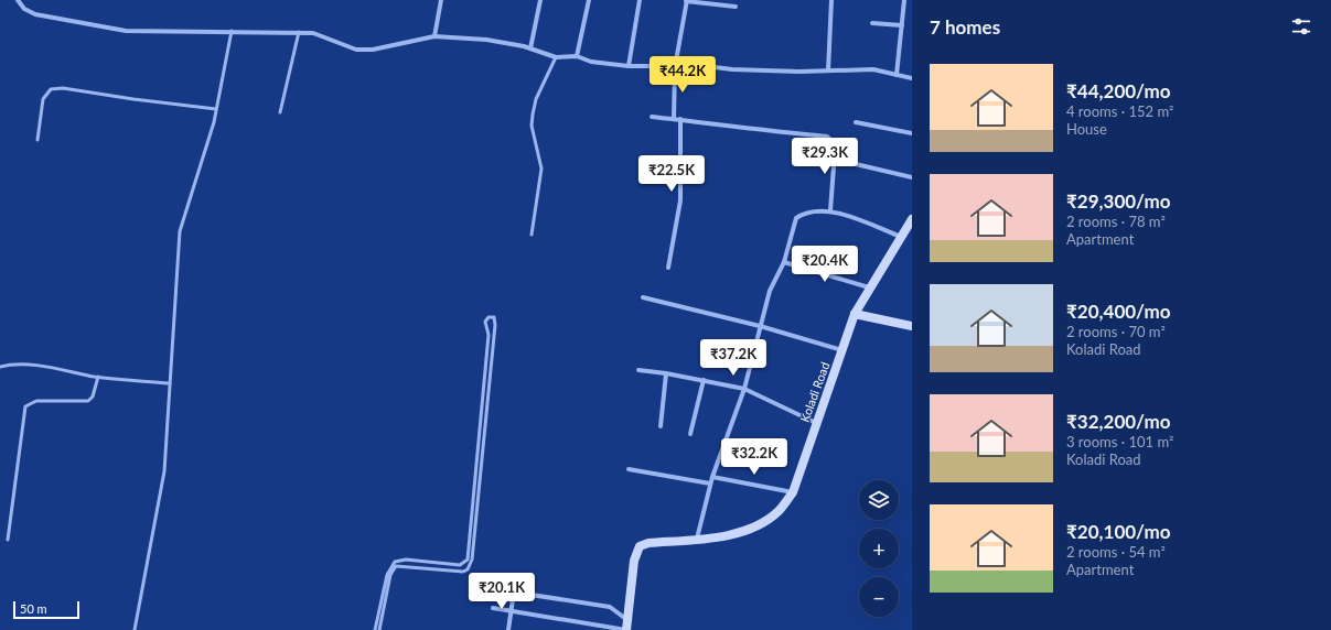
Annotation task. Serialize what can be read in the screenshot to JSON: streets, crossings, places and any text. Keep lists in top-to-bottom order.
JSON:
{
  "streets": {
    "street": ["Koladi Road"]
  },
  "scale_bar": "50 m",
  "page": {
    "heading": "7 homes",
    "list": [
      {
        "name": "₹44,200/mo",
        "note": "4 rooms · 152 m² · House"
      },
      {
        "name": "₹29,300/mo",
        "note": "2 rooms · 78 m² · Apartment"
      },
      {
        "name": "₹20,400/mo",
        "note": "2 rooms · 70 m² · Koladi Road"
      },
      {
        "name": "₹32,200/mo",
        "note": "3 rooms · 101 m² · Koladi Road"
      },
      {
        "name": "₹20,100/mo",
        "note": "2 rooms · 54 m² · Apartment"
      }
    ],
    "price": [
      "₹44.2K",
      "₹29.3K",
      "₹22.5K",
      "₹20.4K",
      "₹37.2K",
      "₹32.2K",
      "₹20.1K"
    ],
    "map_buttons": ["+", "−"],
    "scale": "50 m"
  }
}
